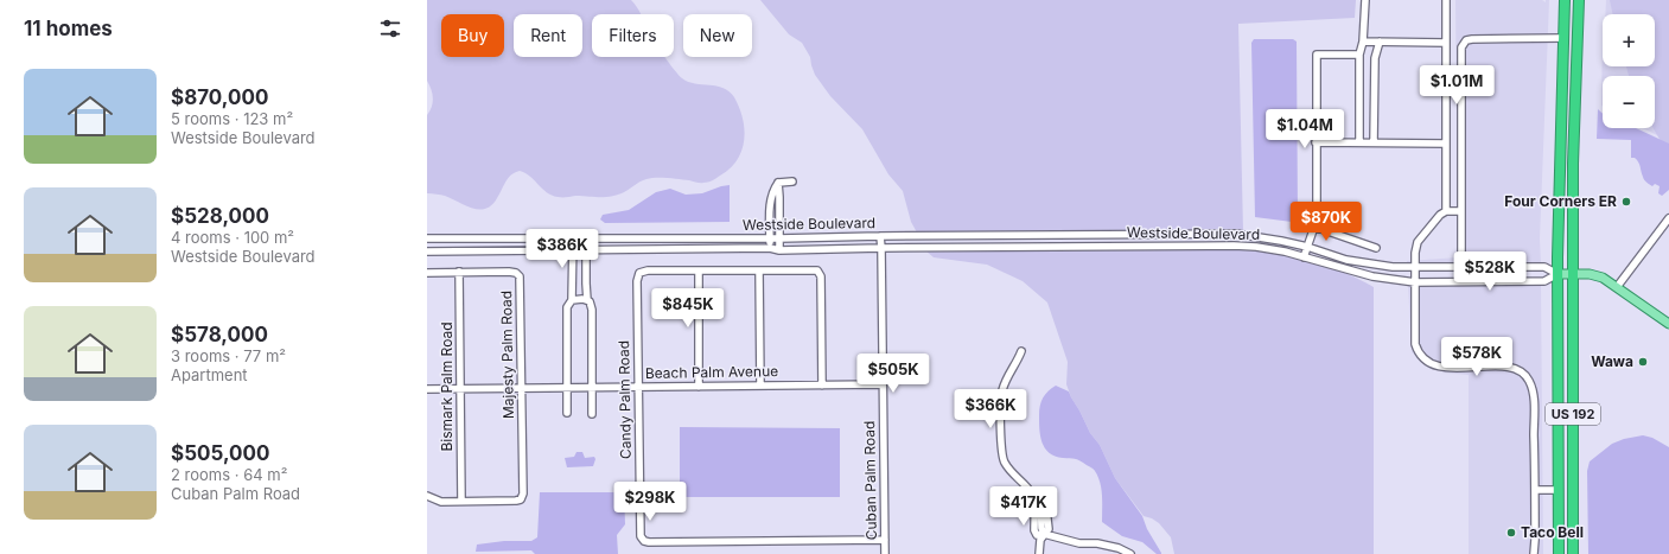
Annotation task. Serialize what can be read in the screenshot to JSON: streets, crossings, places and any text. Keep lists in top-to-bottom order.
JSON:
{
  "streets": {
    "highway": ["US 192"],
    "street": [
      "Westside Boulevard",
      "Majesty Palm Road",
      "Beach Palm Avenue",
      "Bismark Palm Road",
      "Candy Palm Road",
      "Cuban Palm Road"
    ]
  },
  "crossings": [
    ["Westside Boulevard", "US 192"],
    ["Westside Boulevard", "Cuban Palm Road"],
    ["Majesty Palm Road", "Beach Palm Avenue"],
    ["Majesty Palm Road", "Bismark Palm Road"],
    ["Beach Palm Avenue", "Bismark Palm Road"],
    ["Beach Palm Avenue", "Candy Palm Road"],
    ["Beach Palm Avenue", "Cuban Palm Road"],
    ["Candy Palm Road", "Cuban Palm Road"]
  ],
  "places": ["Four Corners ER", "Wawa", "Taco Bell"],
  "page": {
    "heading": "11 homes",
    "map_buttons": ["+", "−"],
    "chip": [
      "Buy",
      "Rent",
      "Filters",
      "New"
    ],
    "list": [
      {
        "name": "$870,000",
        "note": "5 rooms · 123 m² · Westside Boulevard"
      },
      {
        "name": "$528,000",
        "note": "4 rooms · 100 m² · Westside Boulevard"
      },
      {
        "name": "$578,000",
        "note": "3 rooms · 77 m² · Apartment"
      },
      {
        "name": "$505,000",
        "note": "2 rooms · 64 m² · Cuban Palm Road"
      }
    ],
    "price": [
      "$1.01M",
      "$1.04M",
      "$870K",
      "$386K",
      "$528K",
      "$845K",
      "$578K",
      "$505K",
      "$366K",
      "$298K",
      "$417K"
    ]
  }
}
